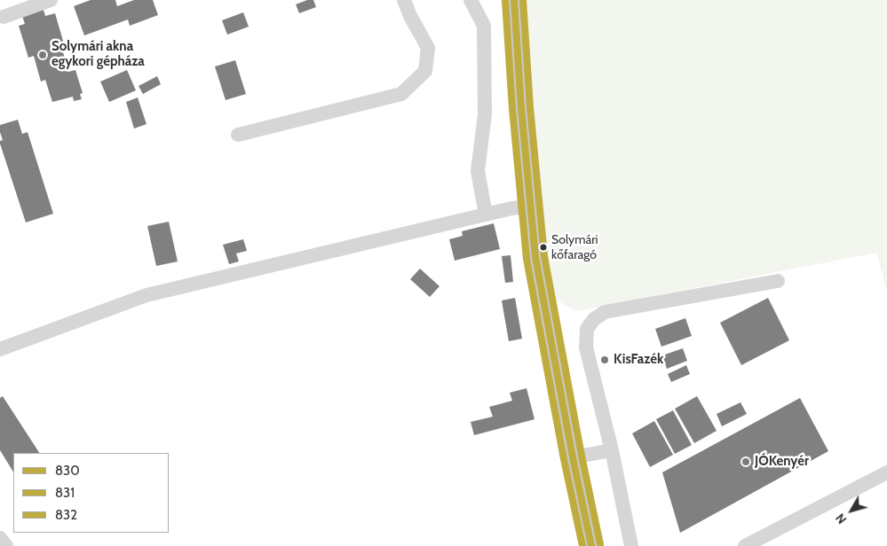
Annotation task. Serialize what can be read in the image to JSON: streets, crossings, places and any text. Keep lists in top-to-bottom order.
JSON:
{
  "places": [
    "Solymári akna egykori gépháza",
    "Solymári kőfaragó",
    "KisFazék",
    "JÓKenyér"
  ],
  "lines": ["transit line 830", "transit line 832", "transit line 831"],
  "legend": ["830", "831", "832"],
  "north": "bottom left"
}
